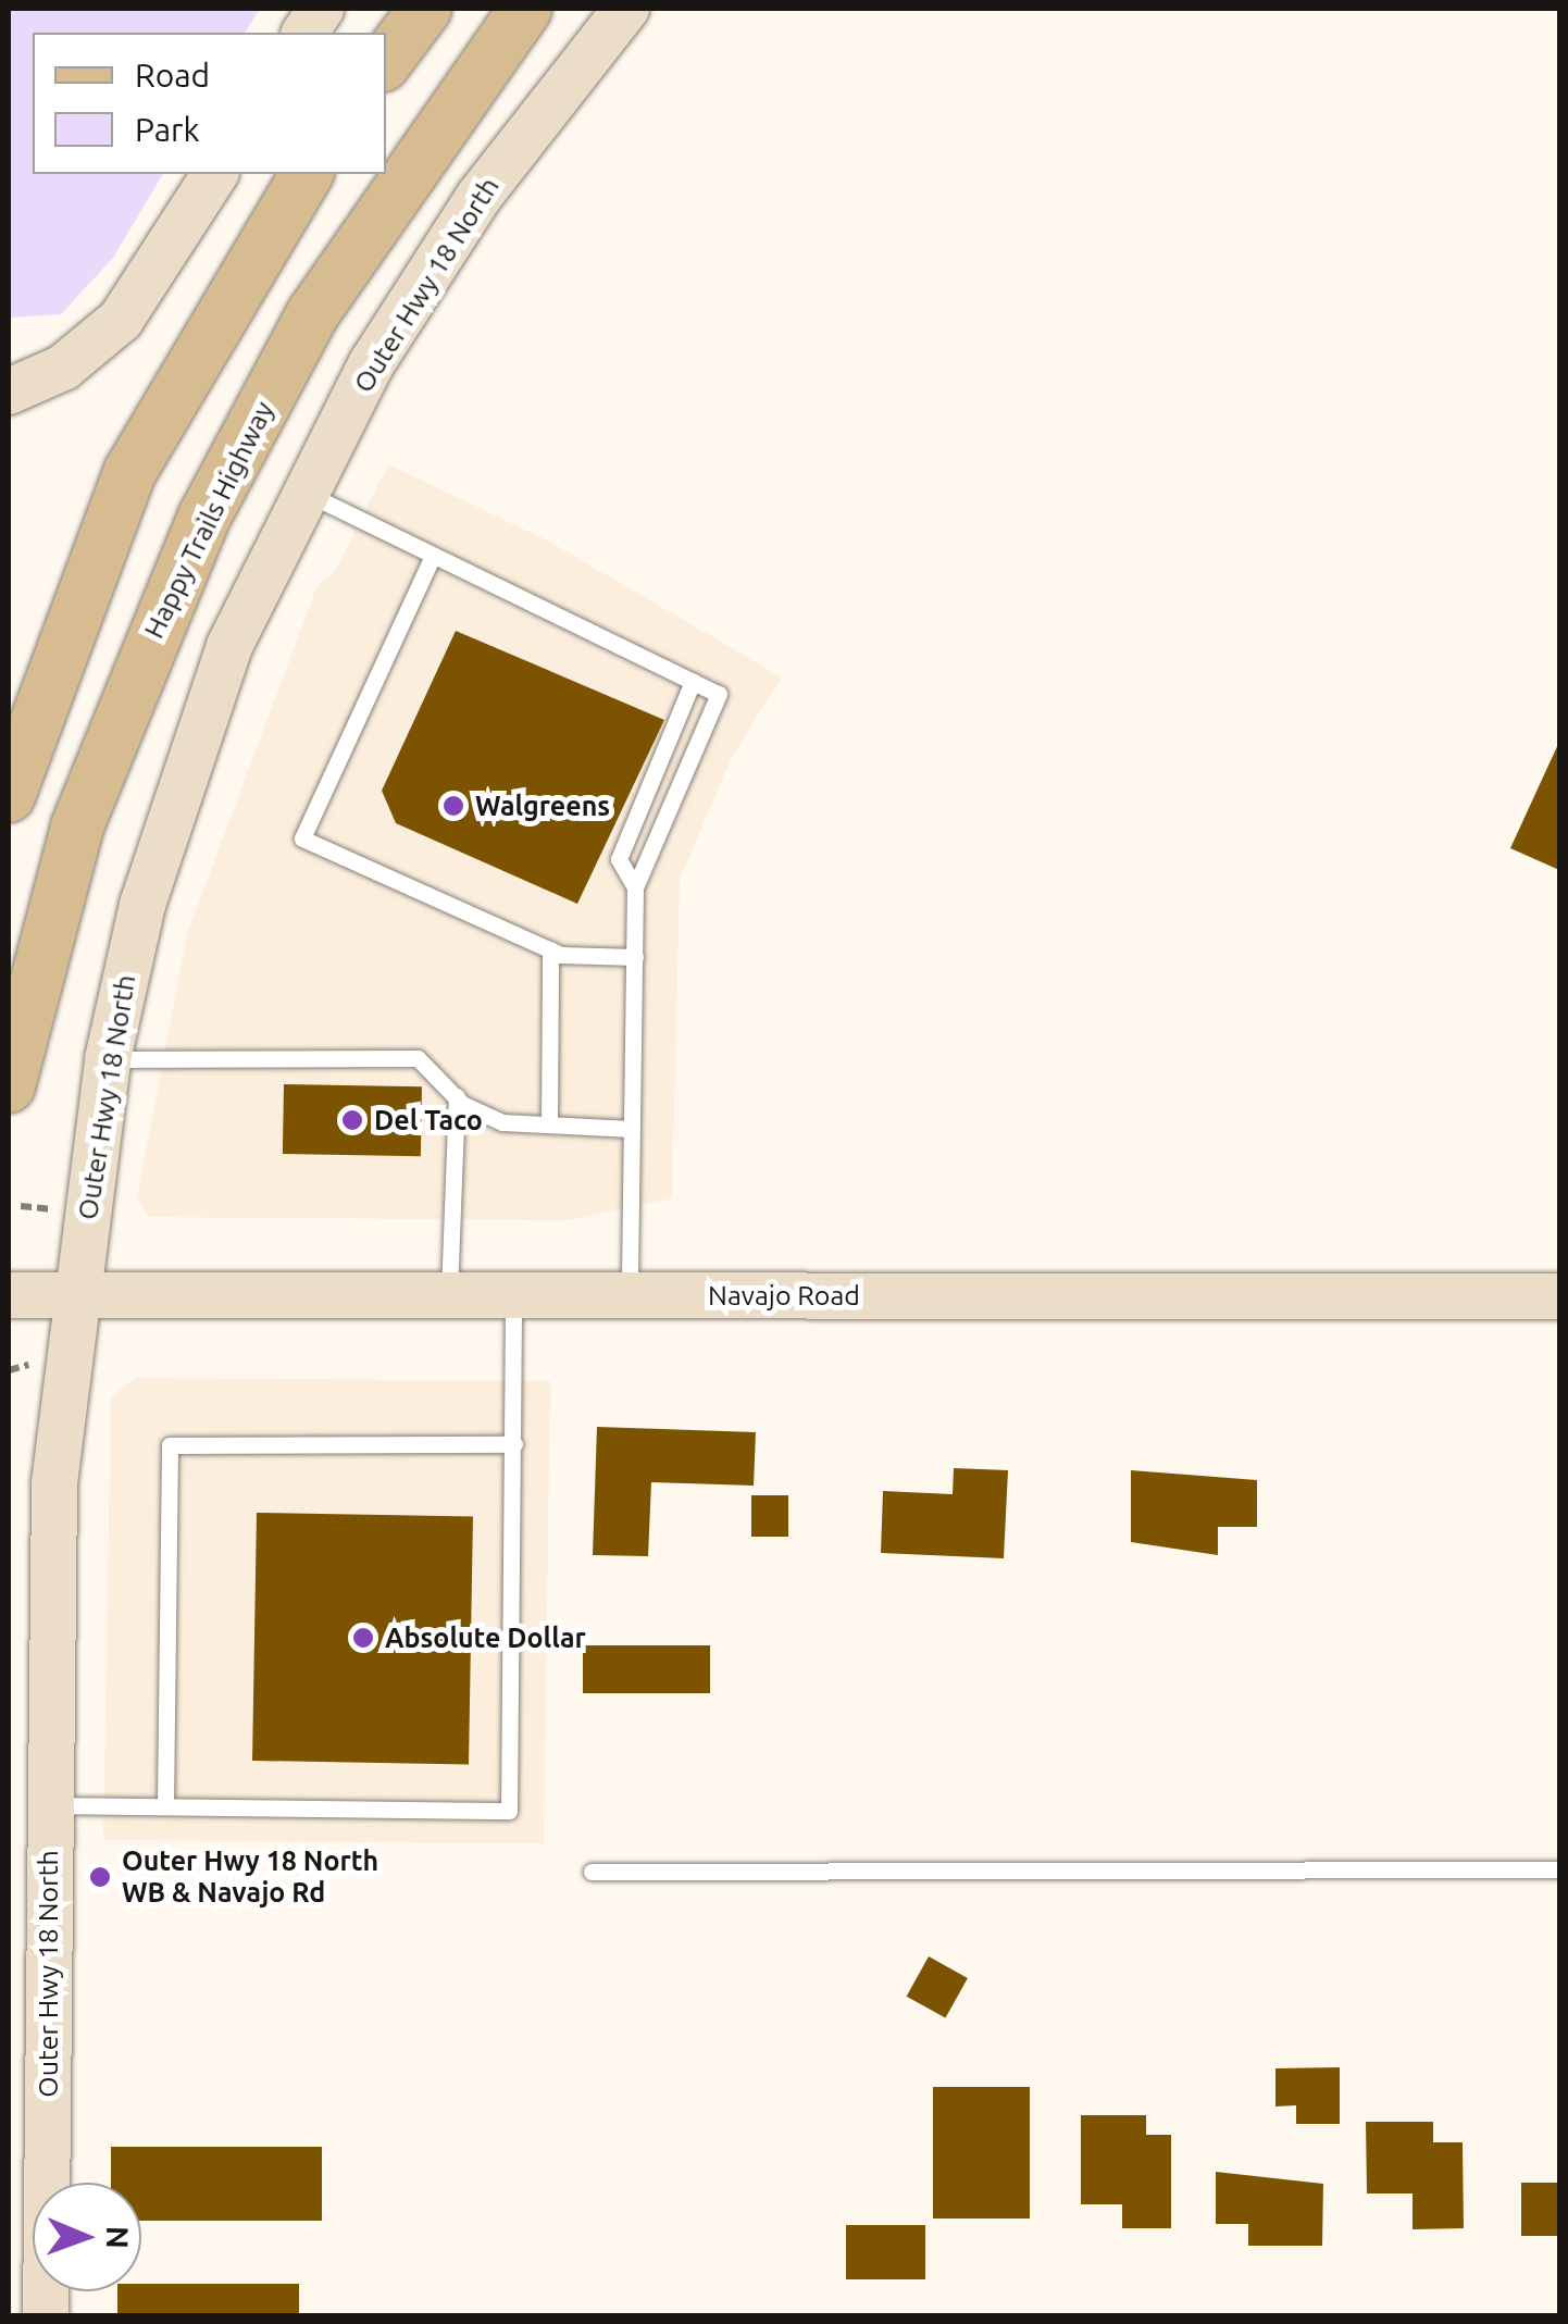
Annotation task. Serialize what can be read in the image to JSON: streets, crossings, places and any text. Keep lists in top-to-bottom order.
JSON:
{
  "streets": {
    "main road": ["Happy Trails Highway"],
    "street": ["Outer Hwy 18 North", "Navajo Road"]
  },
  "crossings": [
    ["Outer Hwy 18 North", "Navajo Road"]
  ],
  "places": [
    "Walgreens",
    "Del Taco",
    "Absolute Dollar",
    "Outer Hwy 18 North WB & Navajo Rd"
  ],
  "legend": ["Road", "Park"],
  "north": "right"
}
